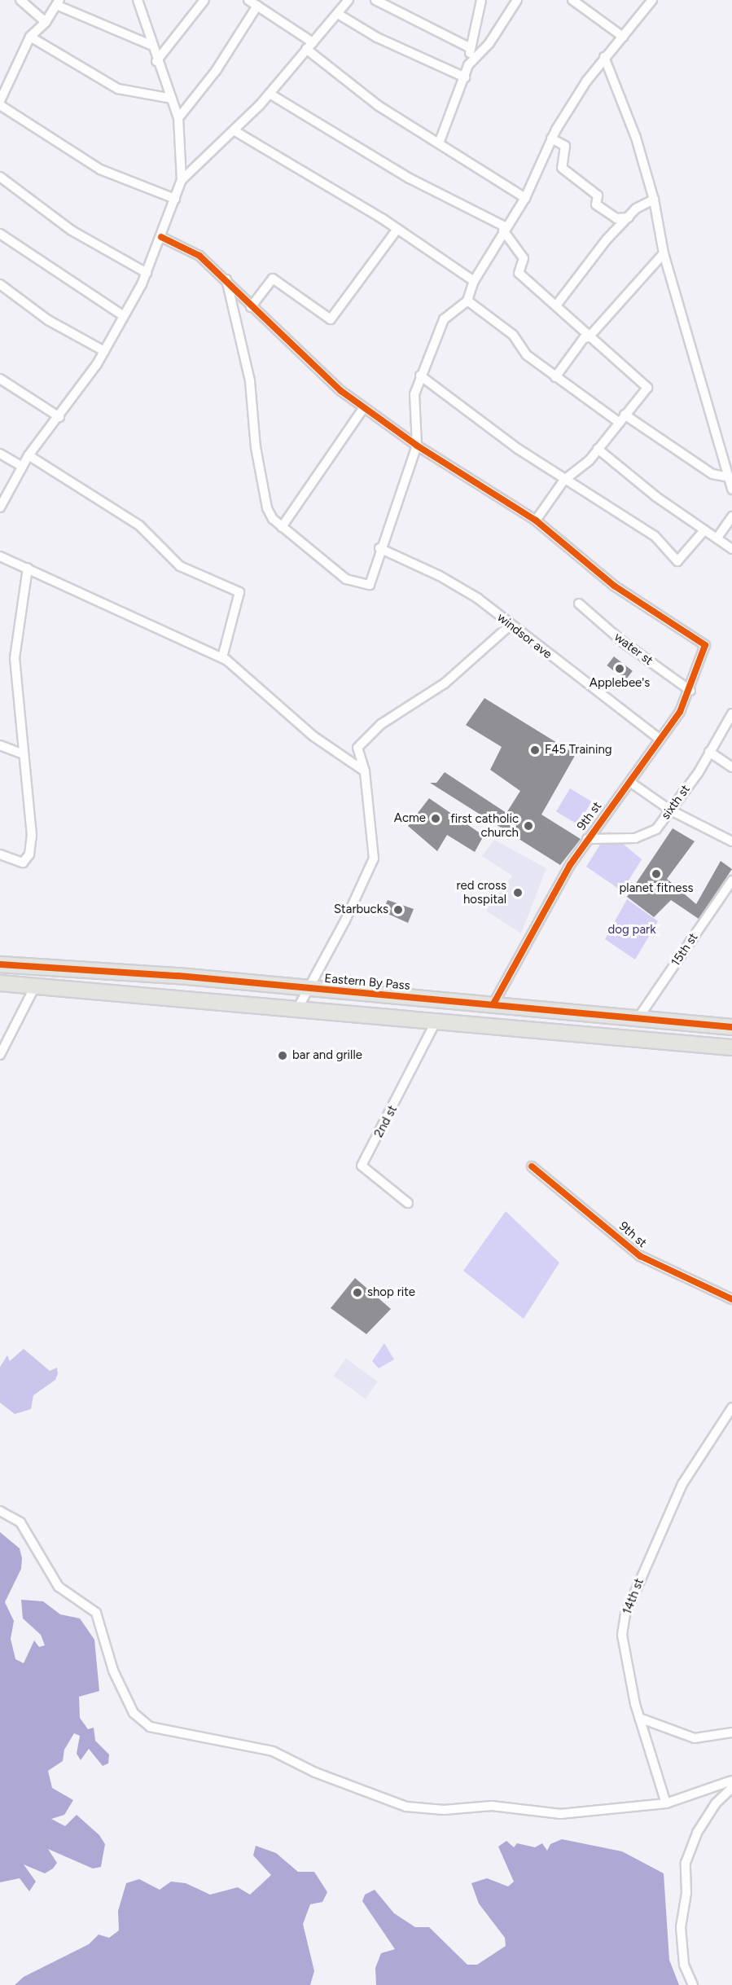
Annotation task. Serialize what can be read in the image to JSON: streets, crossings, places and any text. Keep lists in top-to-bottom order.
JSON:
{
  "streets": {
    "main road": ["Eastern By Pass"],
    "street": [
      "windsor ave",
      "water st",
      "sixth st",
      "9th st",
      "15th st",
      "2nd st",
      "14th st"
    ]
  },
  "crossings": [
    ["windsor ave", "9th st"],
    ["water st", "9th st"],
    ["sixth st", "9th st"],
    ["9th st", "Eastern By Pass"],
    ["15th st", "Eastern By Pass"]
  ],
  "parks": ["dog park"],
  "places": [
    "Applebee's",
    "F45 Training",
    "Acme",
    "first catholic church",
    "planet fitness",
    "red cross hospital",
    "Starbucks",
    "bar and grille",
    "shop rite"
  ]
}
